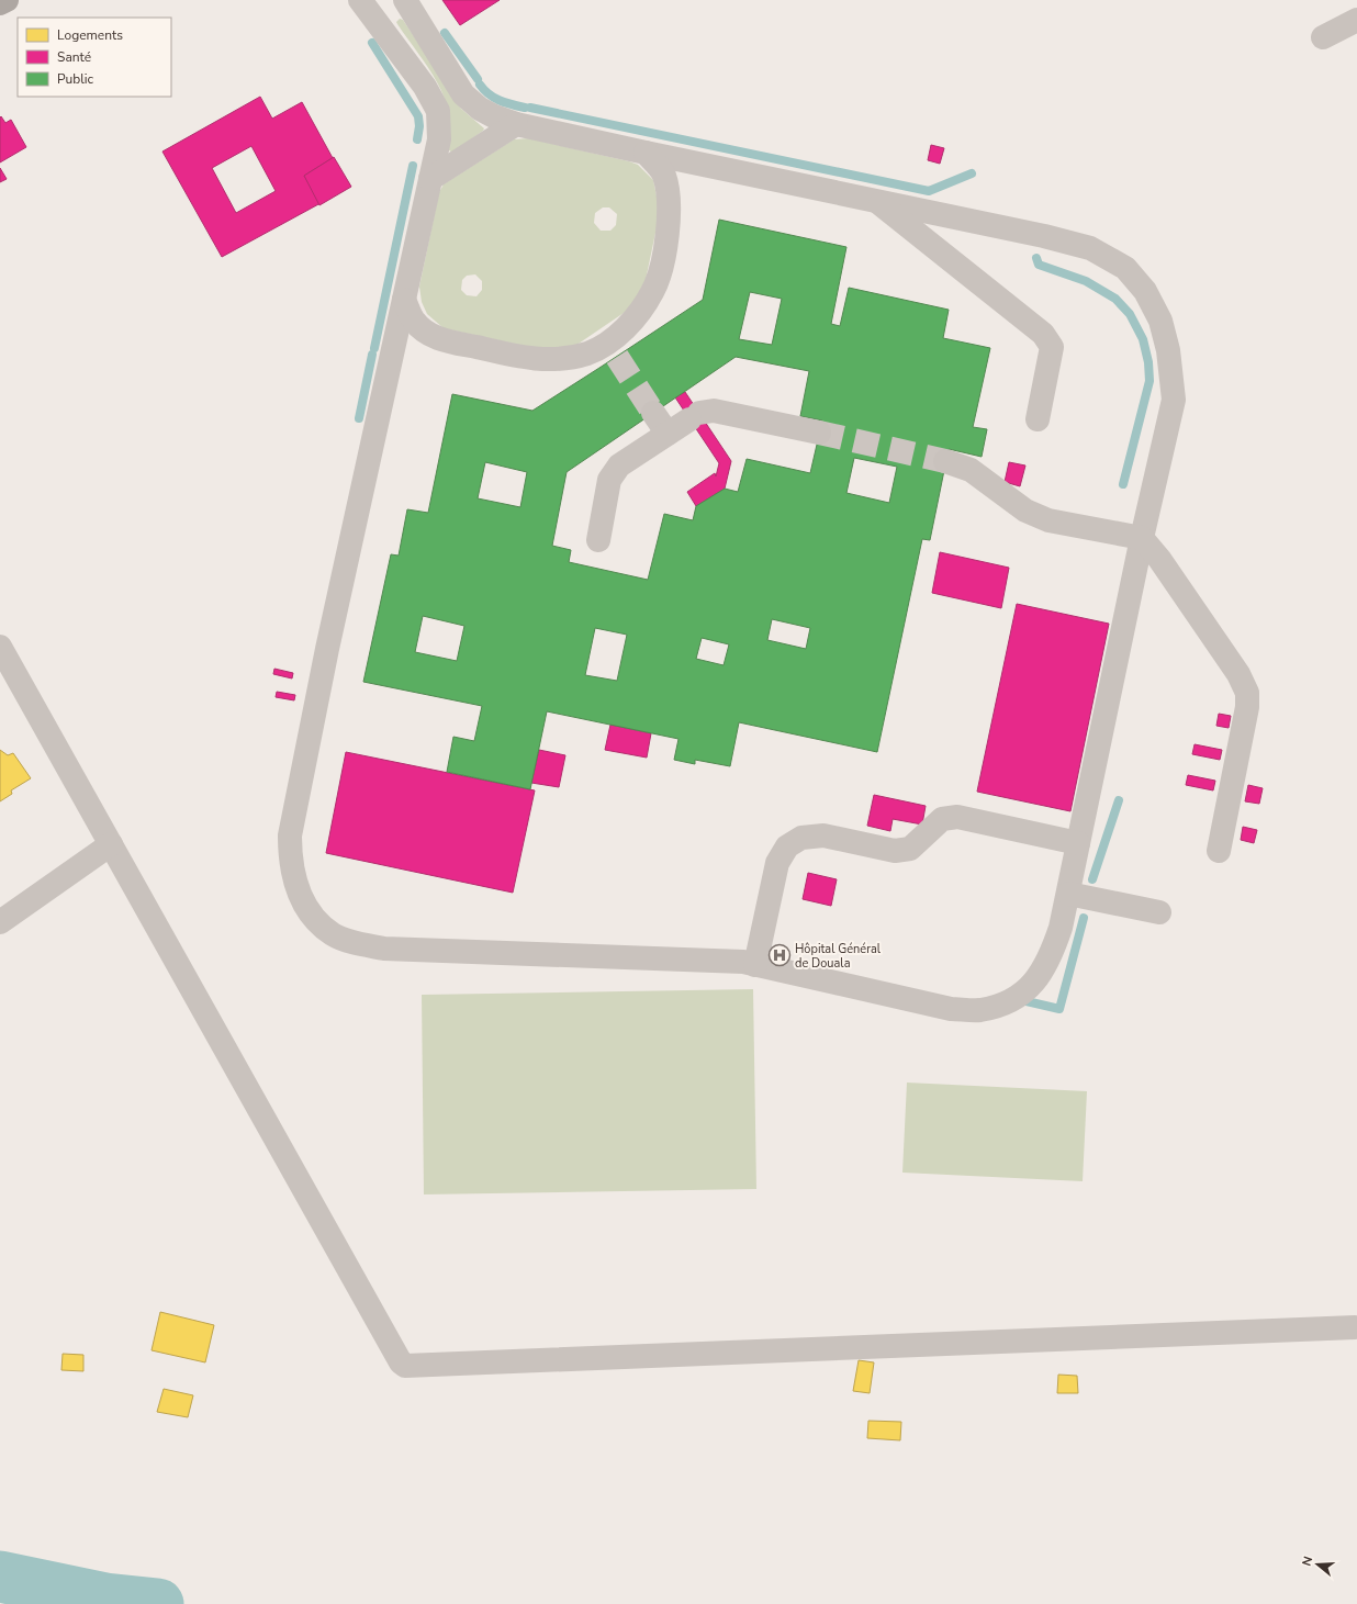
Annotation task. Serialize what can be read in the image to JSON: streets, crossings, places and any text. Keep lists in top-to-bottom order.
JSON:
{
  "places": {
    "hospital": ["Hôpital Général de Douala"]
  },
  "legend": ["Logements", "Santé", "Public"],
  "north": "left"
}
